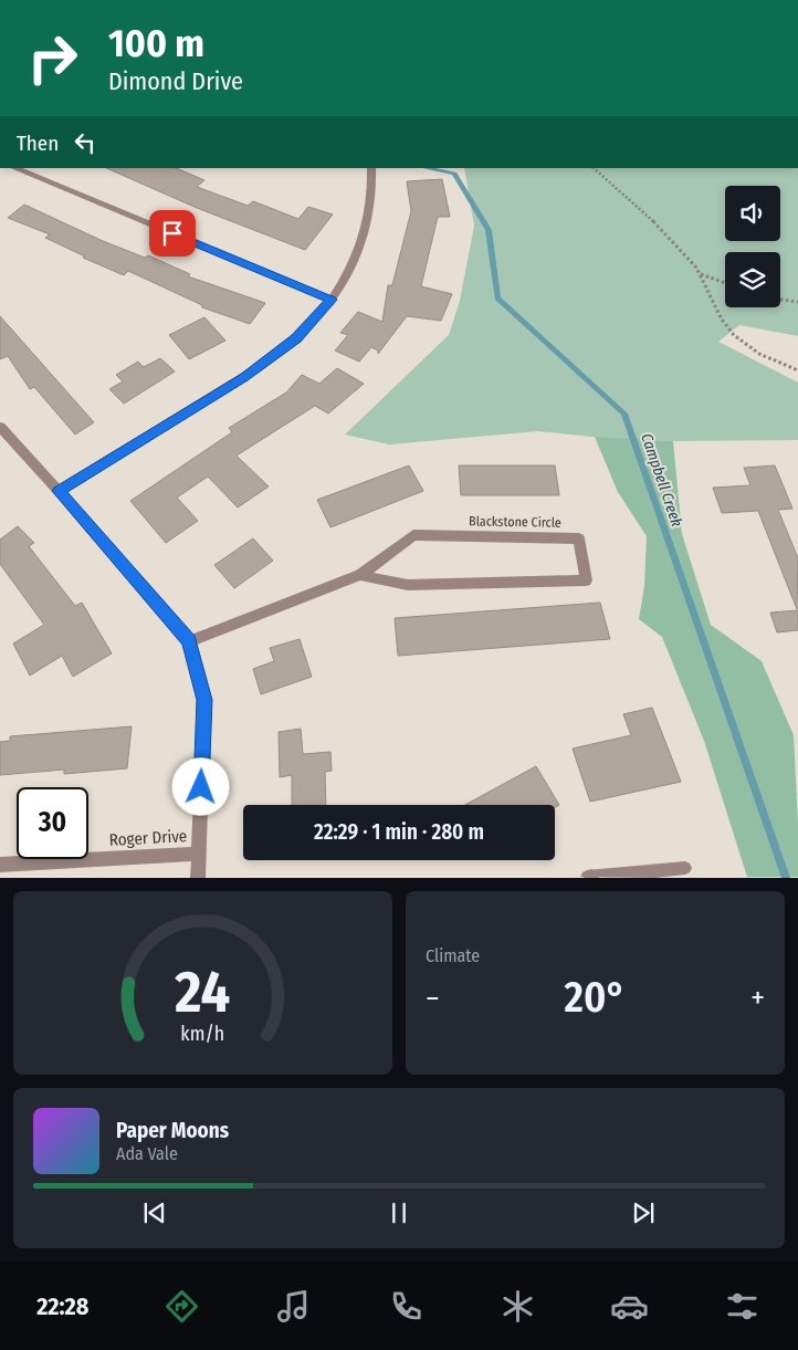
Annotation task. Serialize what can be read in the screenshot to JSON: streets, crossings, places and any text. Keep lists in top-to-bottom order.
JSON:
{
  "streets": {
    "street": ["Blackstone Circle", "Roger Drive"]
  },
  "water": ["Campbell Creek"],
  "page": {
    "turn": ["100 m", "Dimond Drive"],
    "then": "Then",
    "limit": "30",
    "trip": "22:29 · 1 min · 280 m",
    "tile": "Climate",
    "heat": ["−", "20°", "+"],
    "song": ["Paper Moons", "Ada Vale"],
    "tabs": "22:28",
    "gauge": ["24", "km/h"]
  }
}
